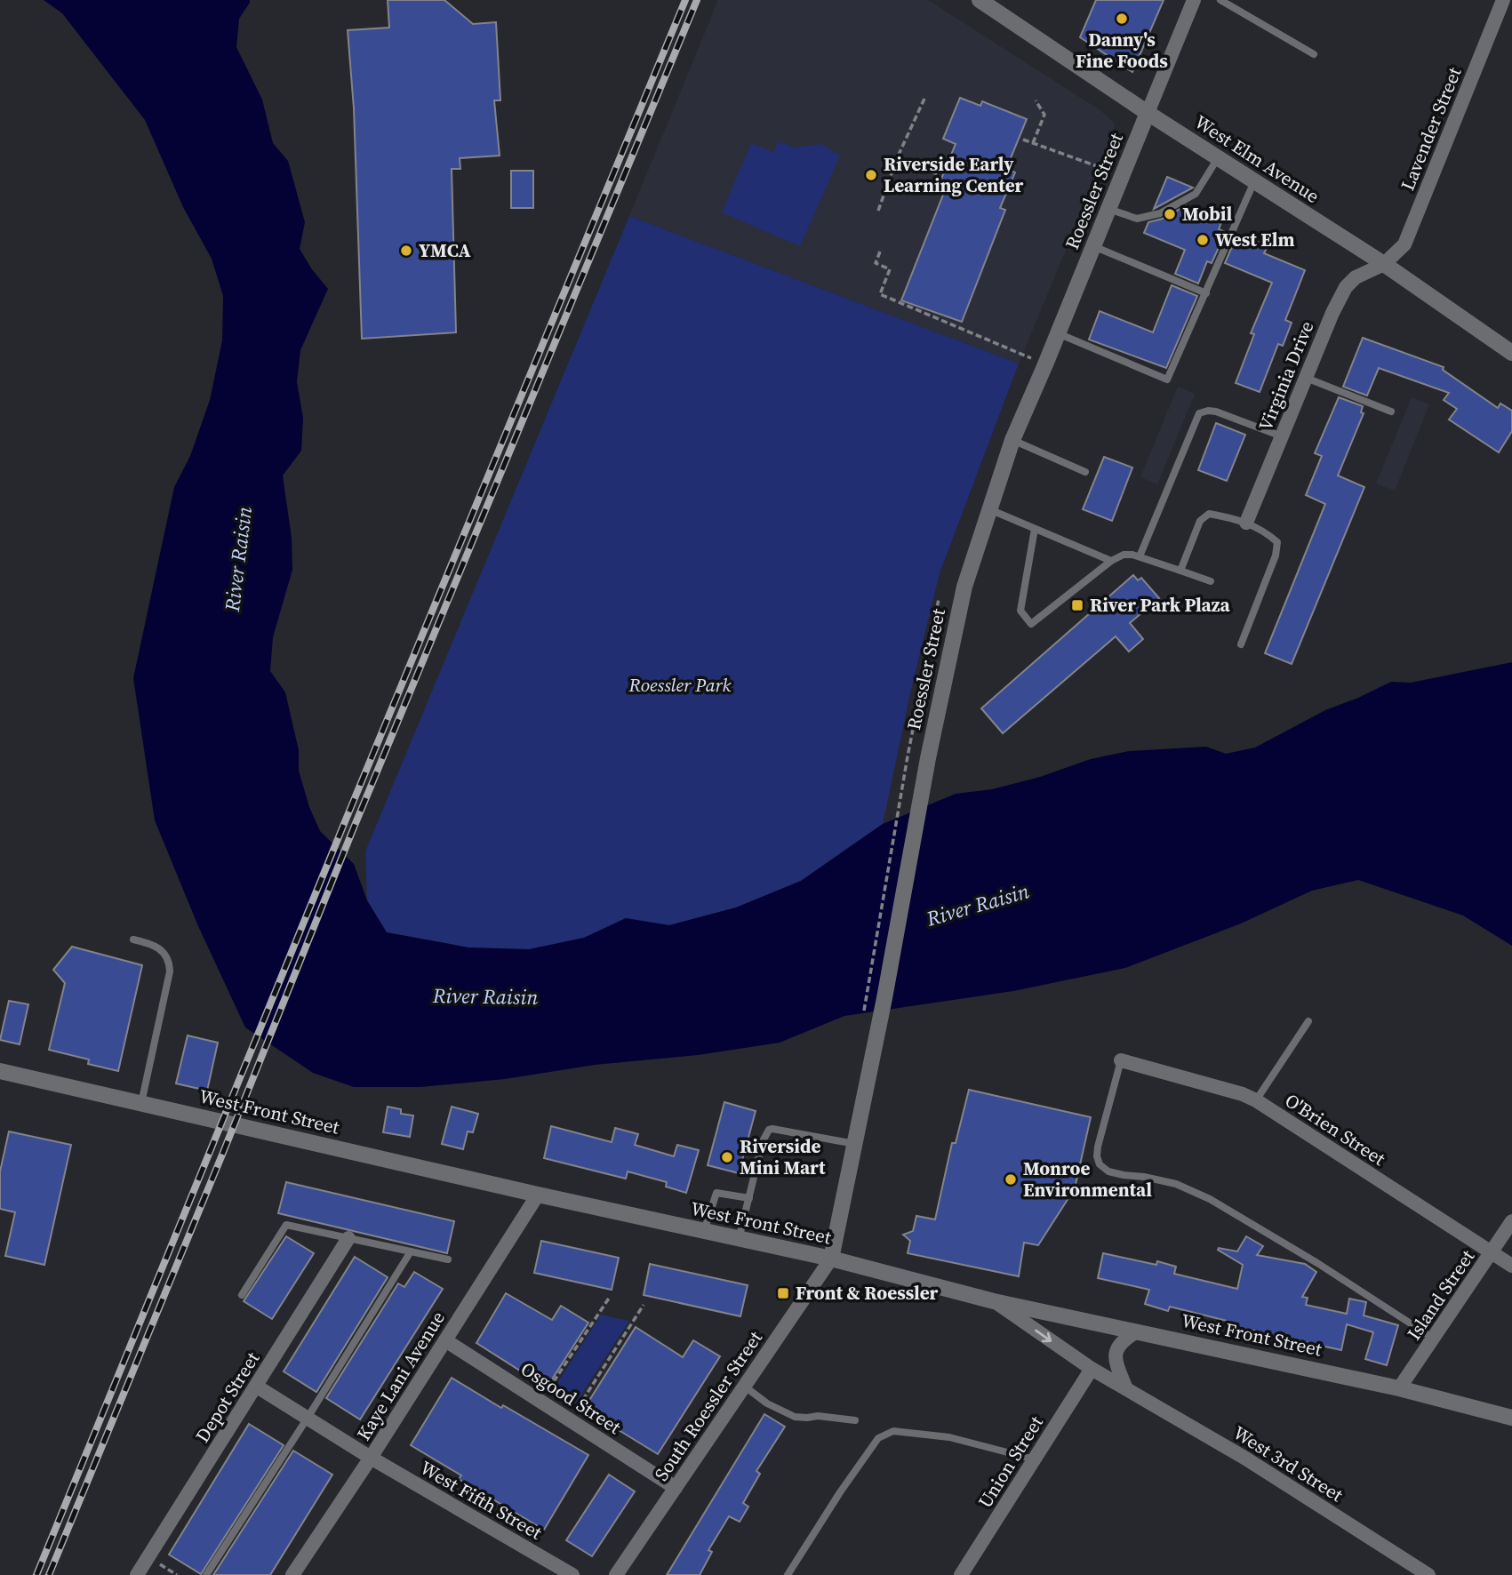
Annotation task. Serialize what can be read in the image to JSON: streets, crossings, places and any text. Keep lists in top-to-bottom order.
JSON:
{
  "streets": {
    "street": [
      "Lavender Street",
      "West Elm Avenue",
      "Roessler Street",
      "Virginia Drive",
      "West Front Street",
      "O'Brien Street",
      "Island Street",
      "Kaye Lani Avenue",
      "Depot Street",
      "Osgood Street",
      "South Roessler Street",
      "Union Street",
      "West 3rd Street",
      "West Fifth Street"
    ]
  },
  "crossings": [
    ["Lavender Street", "West Elm Avenue"],
    ["Lavender Street", "Virginia Drive"],
    ["West Elm Avenue", "Roessler Street"],
    ["West Elm Avenue", "Virginia Drive"],
    ["Roessler Street", "West Front Street"],
    ["Roessler Street", "South Roessler Street"],
    ["West Front Street", "Island Street"],
    ["West Front Street", "Kaye Lani Avenue"],
    ["West Front Street", "South Roessler Street"],
    ["West Front Street", "West 3rd Street"],
    ["O'Brien Street", "Island Street"],
    ["Kaye Lani Avenue", "Osgood Street"],
    ["Kaye Lani Avenue", "West Fifth Street"],
    ["Depot Street", "West Fifth Street"],
    ["Osgood Street", "South Roessler Street"],
    ["Union Street", "West 3rd Street"]
  ],
  "water": ["River Raisin"],
  "parks": ["Roessler Park"],
  "places": {
    "other": [
      "Danny's Fine Foods",
      "Riverside Early Learning Center",
      "Mobil",
      "West Elm",
      "YMCA",
      "Riverside Mini Mart",
      "Monroe Environmental"
    ],
    "transit": ["River Park Plaza", "Front & Roessler"]
  }
}
